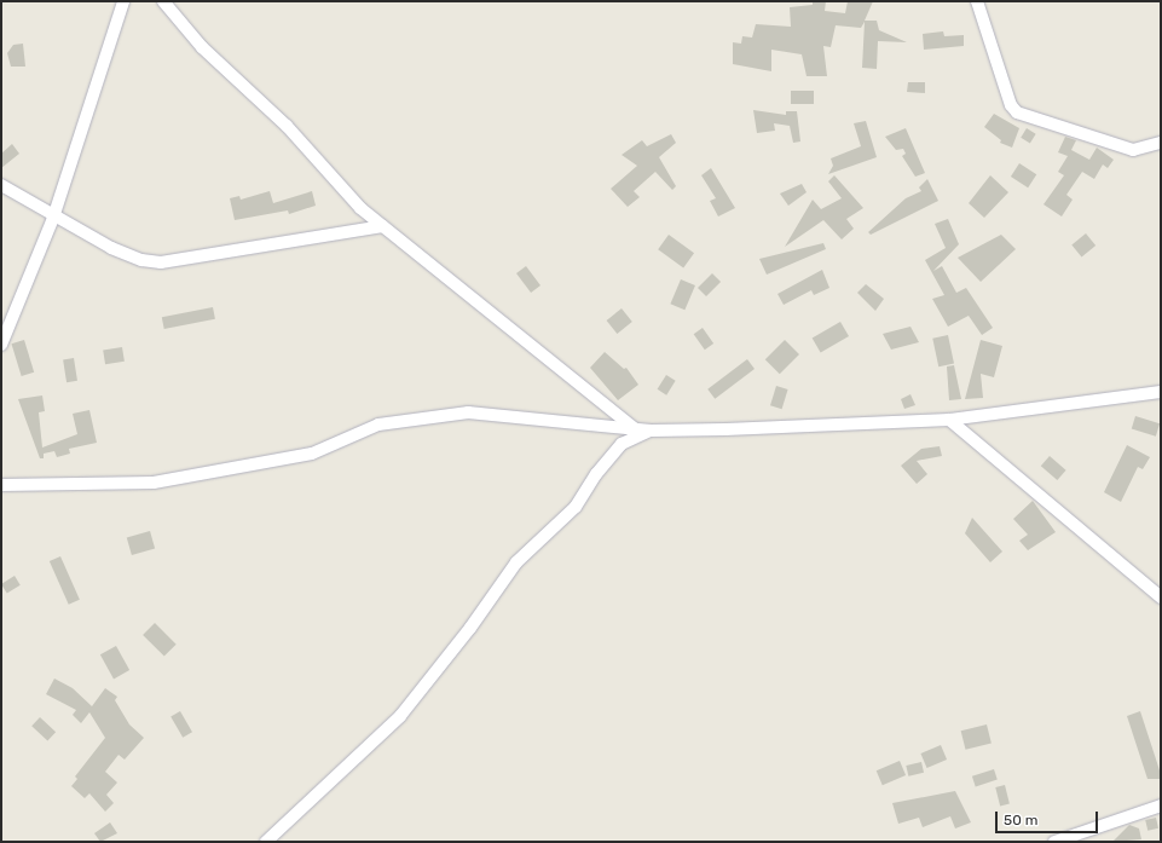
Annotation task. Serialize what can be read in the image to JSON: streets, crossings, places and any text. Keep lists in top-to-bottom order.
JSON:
{
  "scale_bar": "50 m"
}
